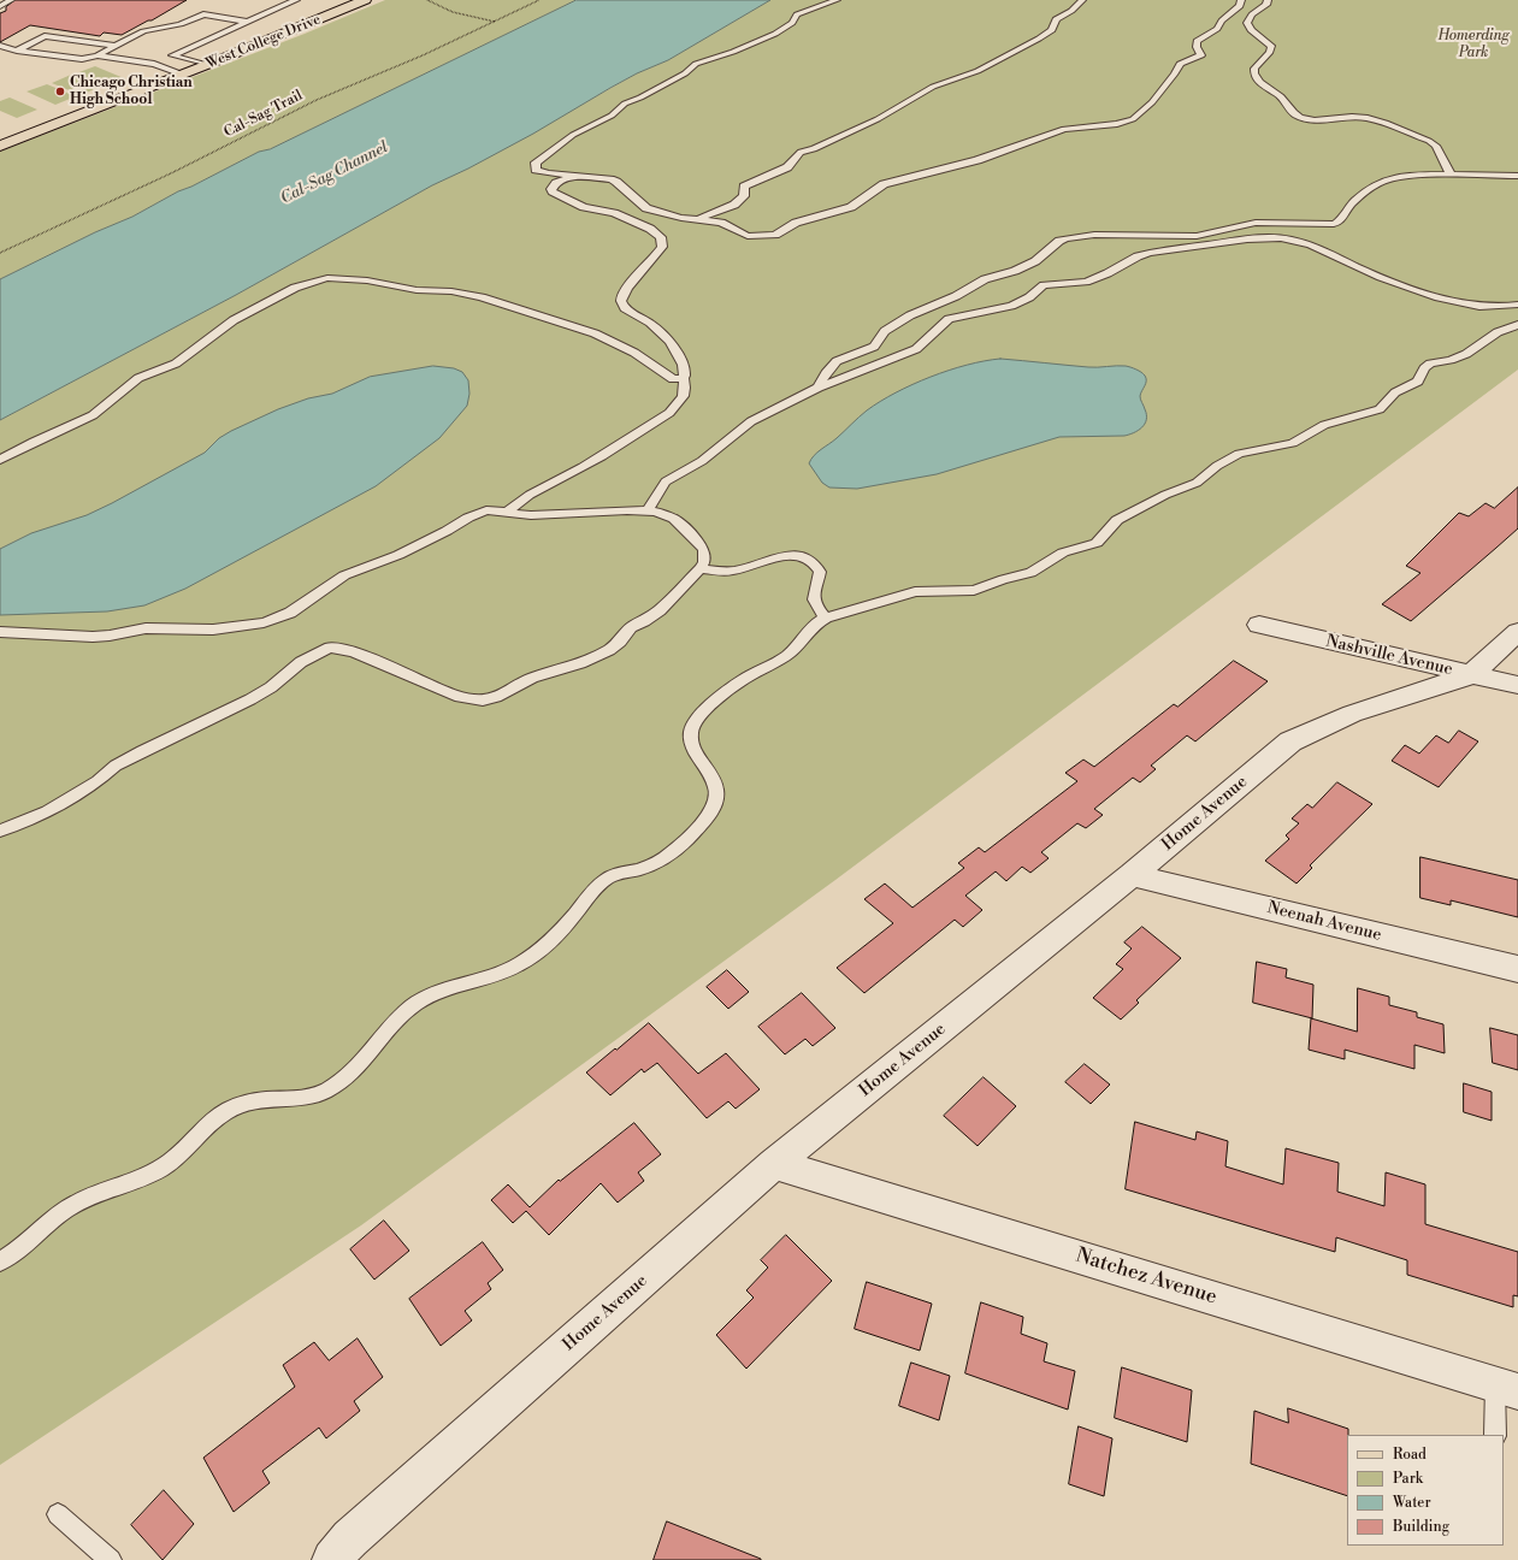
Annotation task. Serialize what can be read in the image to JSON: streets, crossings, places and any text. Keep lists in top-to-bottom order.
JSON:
{
  "streets": {
    "main road": ["West College Drive"],
    "street": [
      "Nashville Avenue",
      "Home Avenue",
      "Neenah Avenue",
      "Natchez Avenue"
    ],
    "path": ["Cal-Sag Trail"]
  },
  "crossings": [
    ["Nashville Avenue", "Home Avenue"],
    ["Home Avenue", "Neenah Avenue"],
    ["Home Avenue", "Natchez Avenue"]
  ],
  "water": ["Cal-Sag Channel"],
  "parks": ["Homerding Park"],
  "places": ["Chicago Christian High School"],
  "legend": [
    "Road",
    "Park",
    "Water",
    "Building"
  ]
}
